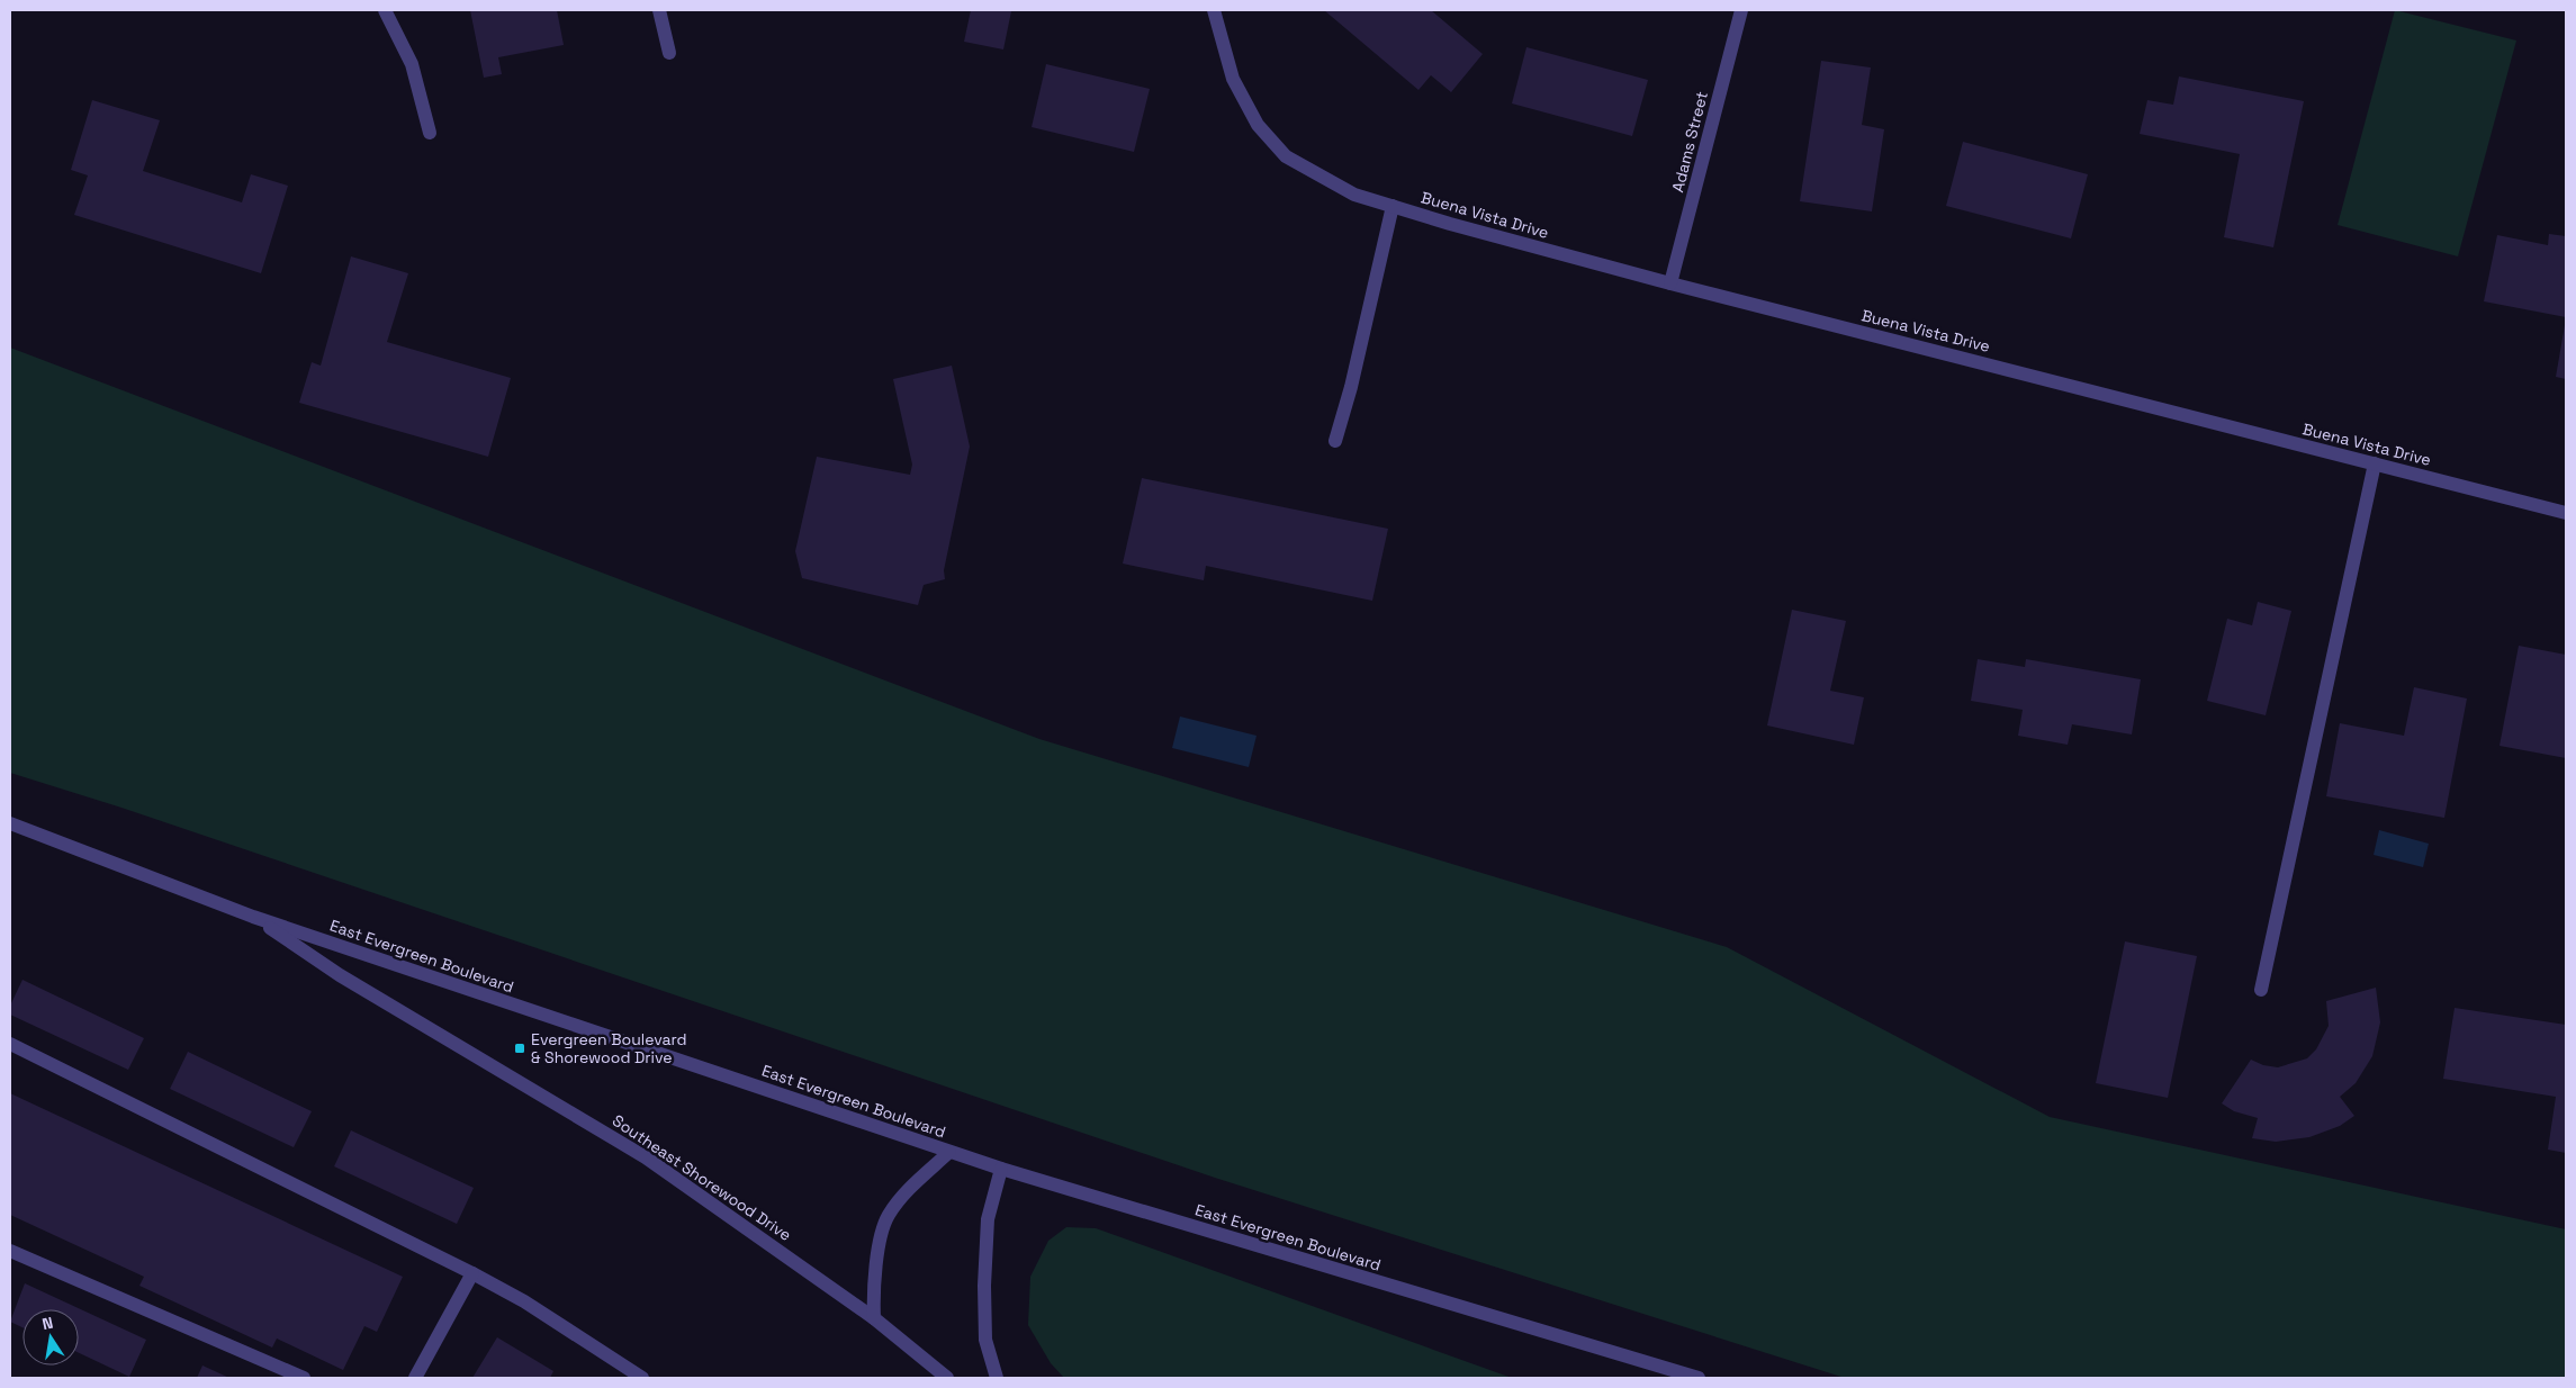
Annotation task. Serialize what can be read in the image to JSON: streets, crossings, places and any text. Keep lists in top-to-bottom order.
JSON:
{
  "streets": {
    "street": [
      "Adams Street",
      "Buena Vista Drive",
      "East Evergreen Boulevard",
      "Southeast Shorewood Drive"
    ]
  },
  "crossings": [
    ["Adams Street", "Buena Vista Drive"],
    ["East Evergreen Boulevard", "Southeast Shorewood Drive"]
  ],
  "places": {
    "transit": ["Evergreen Boulevard & Shorewood Drive"]
  },
  "north": "top"
}
